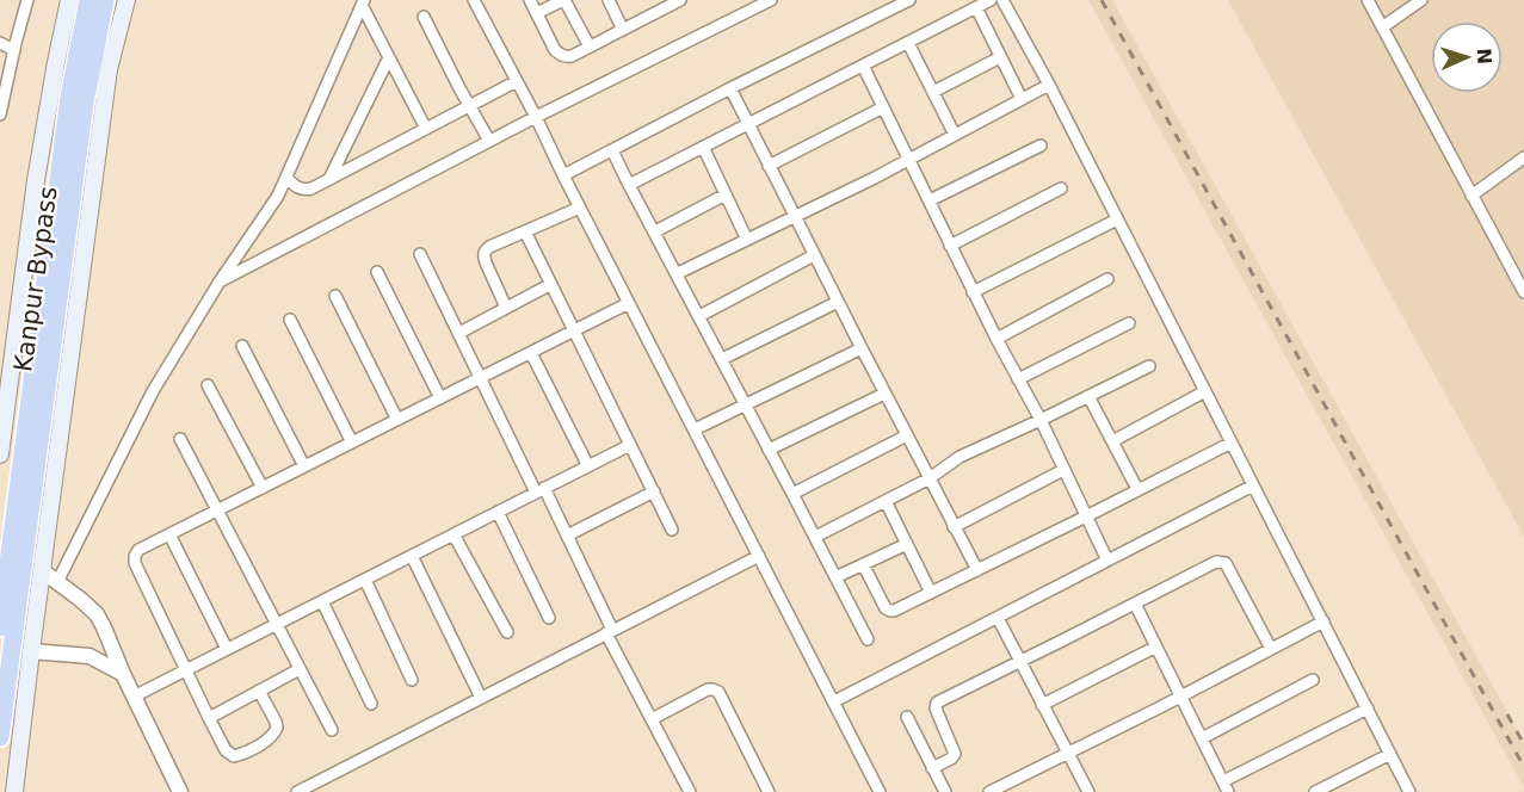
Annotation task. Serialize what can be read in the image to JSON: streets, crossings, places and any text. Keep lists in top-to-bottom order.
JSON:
{
  "streets": {
    "highway": ["Kanpur Bypass"]
  },
  "north": "right"
}
